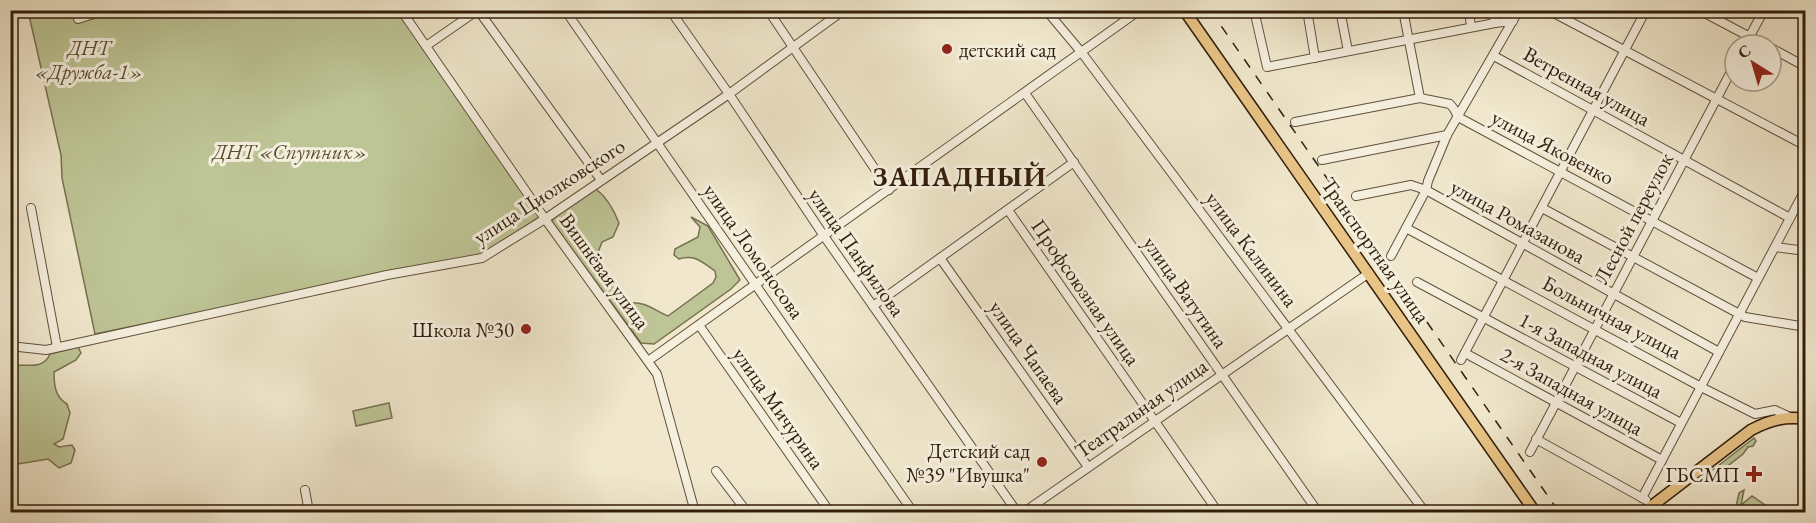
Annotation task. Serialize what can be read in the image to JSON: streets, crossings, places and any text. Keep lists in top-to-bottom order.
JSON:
{
  "streets": {
    "main road": ["Транспортная улица", "Больничная улица"],
    "street": [
      "Ветренная улица",
      "улица Яковенко",
      "улица Циолковского",
      "Лесной переулок",
      "улица Ромазанова",
      "улица Калинина",
      "улица Ломоносова",
      "улица Панфилова",
      "Вишнёвая улица",
      "Профсоюзная улица",
      "улица Ватутина",
      "улица Чапаева",
      "1-я Западная улица",
      "2-я Западная улица",
      "улица Мичурина",
      "Театральная улица"
    ]
  },
  "crossings": [
    ["Ветренная улица", "Лесной переулок"],
    ["улица Яковенко", "Лесной переулок"],
    ["улица Циолковского", "улица Ломоносова"],
    ["улица Циолковского", "улица Панфилова"],
    ["улица Циолковского", "Вишнёвая улица"],
    ["Лесной переулок", "улица Ромазанова"],
    ["Лесной переулок", "Больничная улица"],
    ["Лесной переулок", "1-я Западная улица"],
    ["Лесной переулок", "2-я Западная улица"],
    ["улица Калинина", "Театральная улица"],
    ["Транспортная улица", "Театральная улица"],
    ["Профсоюзная улица", "Театральная улица"],
    ["улица Ватутина", "Театральная улица"],
    ["улица Чапаева", "Театральная улица"],
    ["1-я Западная улица", "2-я Западная улица"]
  ],
  "districts": ["ЗАПАДНЫЙ"],
  "parks": ["ДНТ «Дружба-1»", "ДНТ «Спутник»"],
  "places": {
    "other": ["детский сад", "Школа №30", "Детский сад №39 \"Ивушка\""],
    "health": ["ГБСМП"]
  },
  "north": "top left"
}
